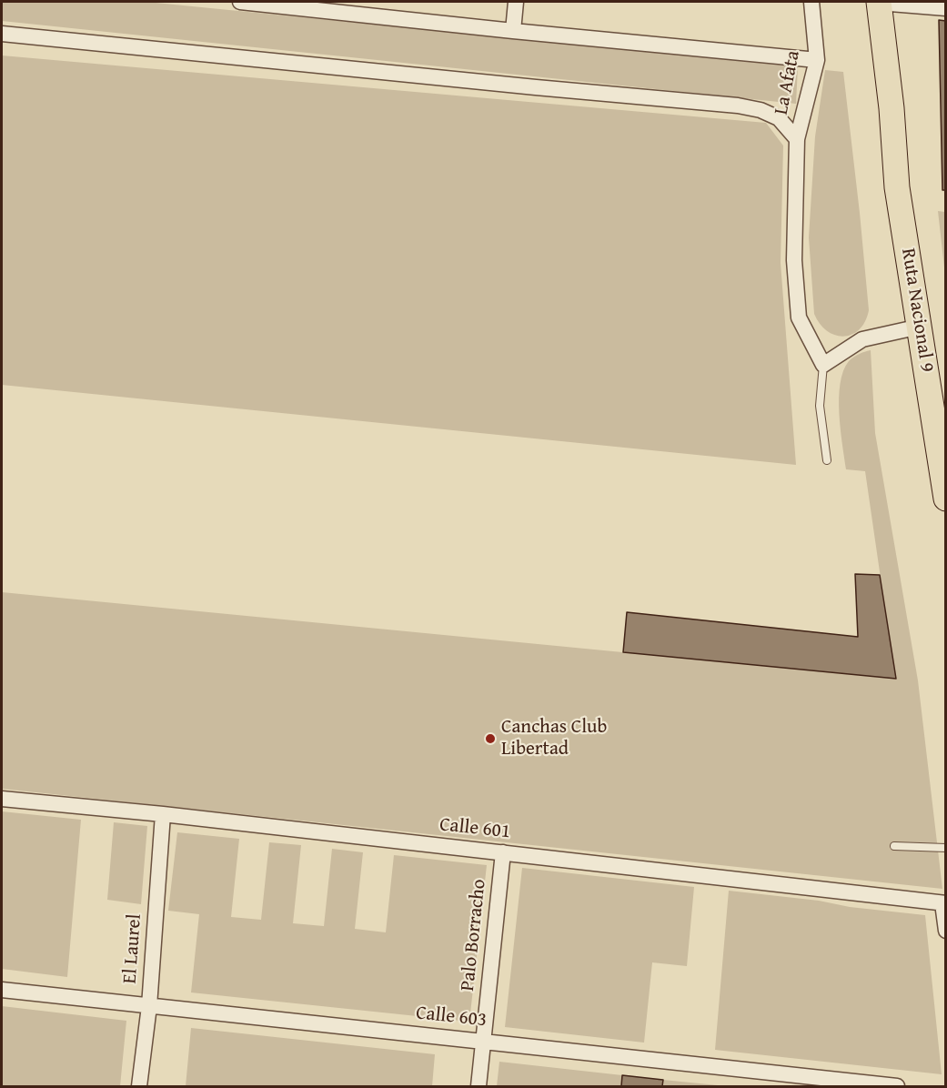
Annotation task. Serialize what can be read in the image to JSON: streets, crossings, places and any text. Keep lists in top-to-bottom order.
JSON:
{
  "streets": {
    "main road": ["Ruta Nacional 9"],
    "street": [
      "La Afata",
      "Calle 601",
      "Palo Borracho",
      "El Laurel",
      "Calle 603"
    ]
  },
  "crossings": [
    ["Calle 601", "Palo Borracho"],
    ["Calle 601", "El Laurel"],
    ["Palo Borracho", "Calle 603"],
    ["El Laurel", "Calle 603"]
  ],
  "places": ["Canchas Club Libertad"]
}
